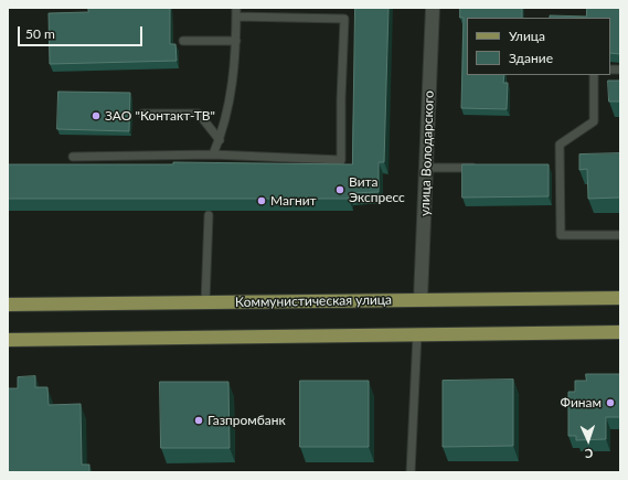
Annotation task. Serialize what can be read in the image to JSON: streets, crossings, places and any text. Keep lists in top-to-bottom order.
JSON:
{
  "streets": {
    "main road": ["Коммунистическая улица"],
    "street": ["улица Володарского"]
  },
  "crossings": [
    ["улица Володарского", "Коммунистическая улица"]
  ],
  "places": [
    "ЗАО \"Контакт-ТВ\"",
    "Вита Экспресс",
    "Магнит",
    "Финам",
    "Газпромбанк"
  ],
  "legend": ["Улица", "Здание"],
  "scale_bar": "50 m",
  "north": "bottom"
}
